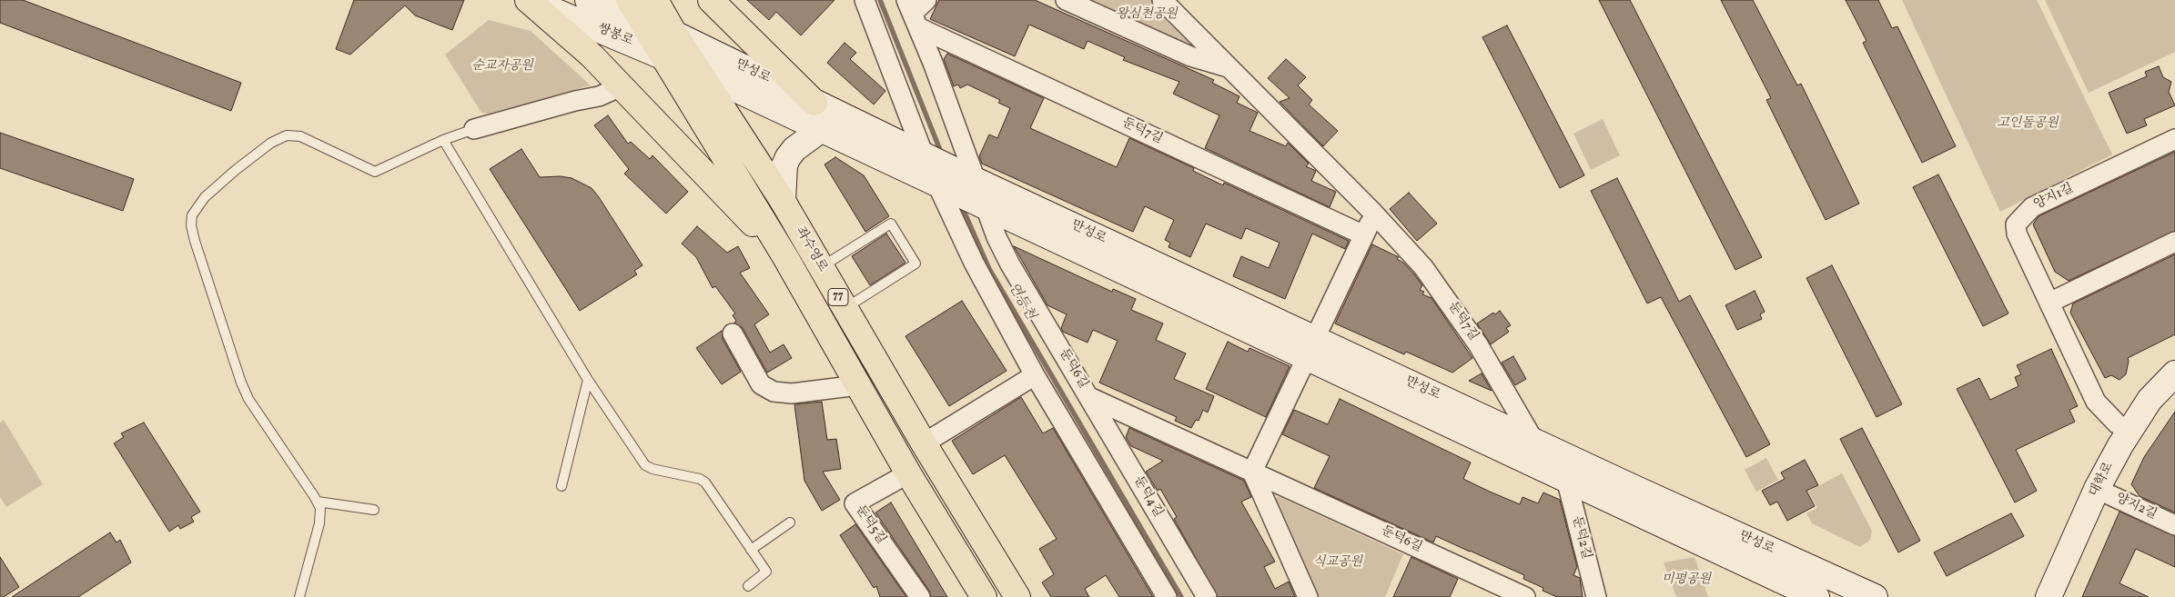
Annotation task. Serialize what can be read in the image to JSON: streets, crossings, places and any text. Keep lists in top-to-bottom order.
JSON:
{
  "streets": {
    "main road": ["좌수영로", "77"],
    "street": [
      "쌍봉로",
      "만성로",
      "둔덕7길",
      "양지1길",
      "둔덕6길",
      "대학로",
      "둔덕4길",
      "양지2길",
      "둔덕5길",
      "둔덕2길"
    ]
  },
  "crossings": [
    ["쌍봉로", "만성로"],
    ["쌍봉로", "좌수영로"],
    ["만성로", "둔덕7길"],
    ["만성로", "좌수영로"],
    ["만성로", "둔덕6길"],
    ["만성로", "둔덕2길"],
    ["둔덕7길", "둔덕6길"],
    ["양지1길", "대학로"],
    ["좌수영로", "둔덕5길"],
    ["둔덕6길", "둔덕4길"],
    ["대학로", "양지2길"]
  ],
  "water": ["연등천"],
  "parks": [
    "왕심천공원",
    "순교자공원",
    "고인돌공원",
    "식교공원",
    "미평공원"
  ]
}
